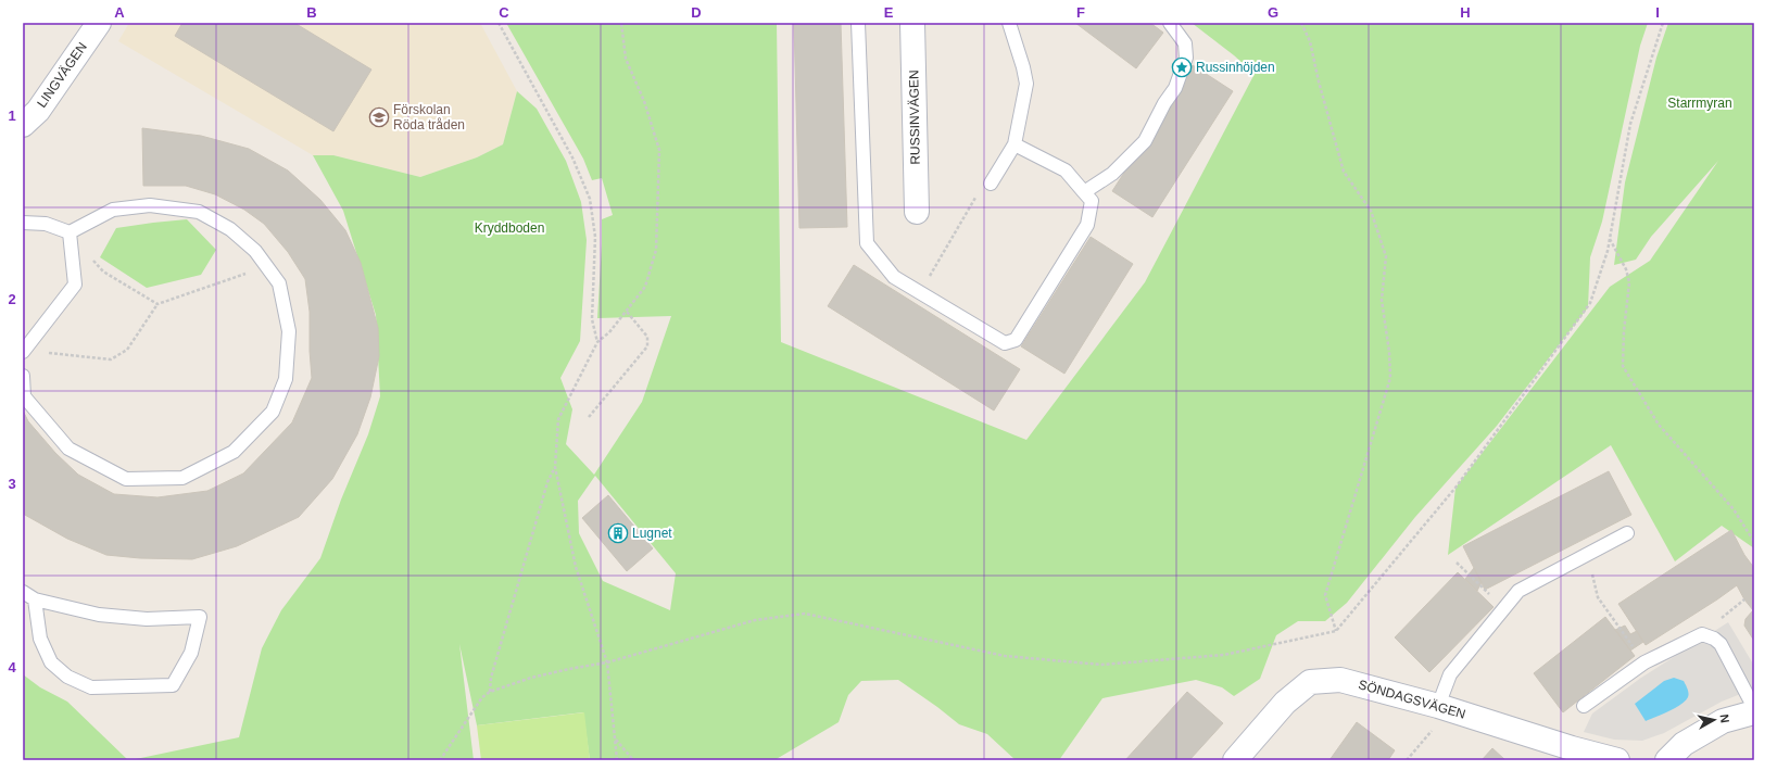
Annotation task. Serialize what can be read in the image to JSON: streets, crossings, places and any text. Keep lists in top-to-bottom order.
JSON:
{
  "streets": {
    "street": ["LINGVÄGEN", "RUSSINVÄGEN", "SÖNDAGSVÄGEN"]
  },
  "parks": ["Starrmyran", "Kryddboden"],
  "places": {
    "place": ["Russinhöjden"],
    "school or university": ["Förskolan Röda tråden"],
    "building": ["Lugnet"]
  },
  "north": "right",
  "grid": {
    "columns": [
      "A",
      "B",
      "C",
      "D",
      "E",
      "F",
      "G",
      "H",
      "I"
    ],
    "rows": [
      "1",
      "2",
      "3",
      "4"
    ]
  }
}
